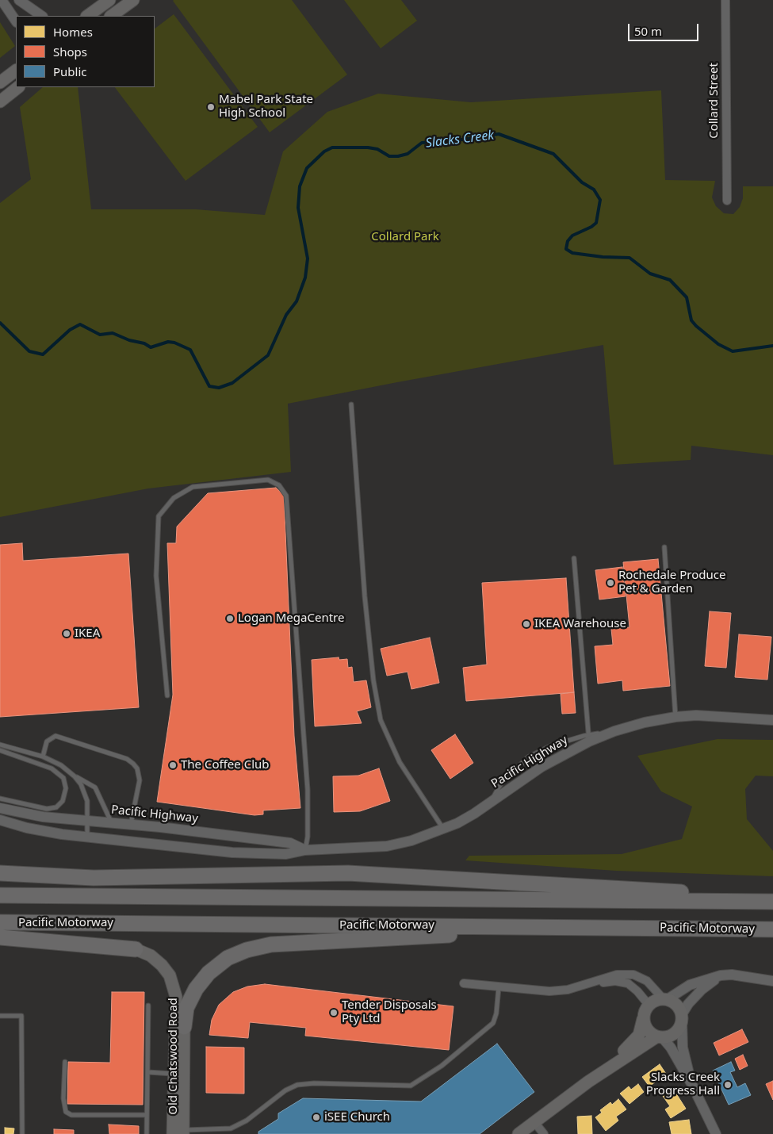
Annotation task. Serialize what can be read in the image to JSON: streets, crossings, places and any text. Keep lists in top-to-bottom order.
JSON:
{
  "streets": {
    "highway": ["Pacific Motorway"],
    "main road": ["Old Chatswood Road"],
    "street": ["Collard Street", "Pacific Highway"]
  },
  "water": ["Slacks Creek"],
  "parks": ["Collard Park"],
  "places": [
    "Mabel Park State High School",
    "Rochedale Produce Pet & Garden",
    "Logan MegaCentre",
    "IKEA Warehouse",
    "IKEA",
    "The Coffee Club",
    "Tender Disposals Pty Ltd",
    "Slacks Creek Progress Hall",
    "iSEE Church"
  ],
  "legend": ["Homes", "Shops", "Public"],
  "scale_bar": "50 m"
}
